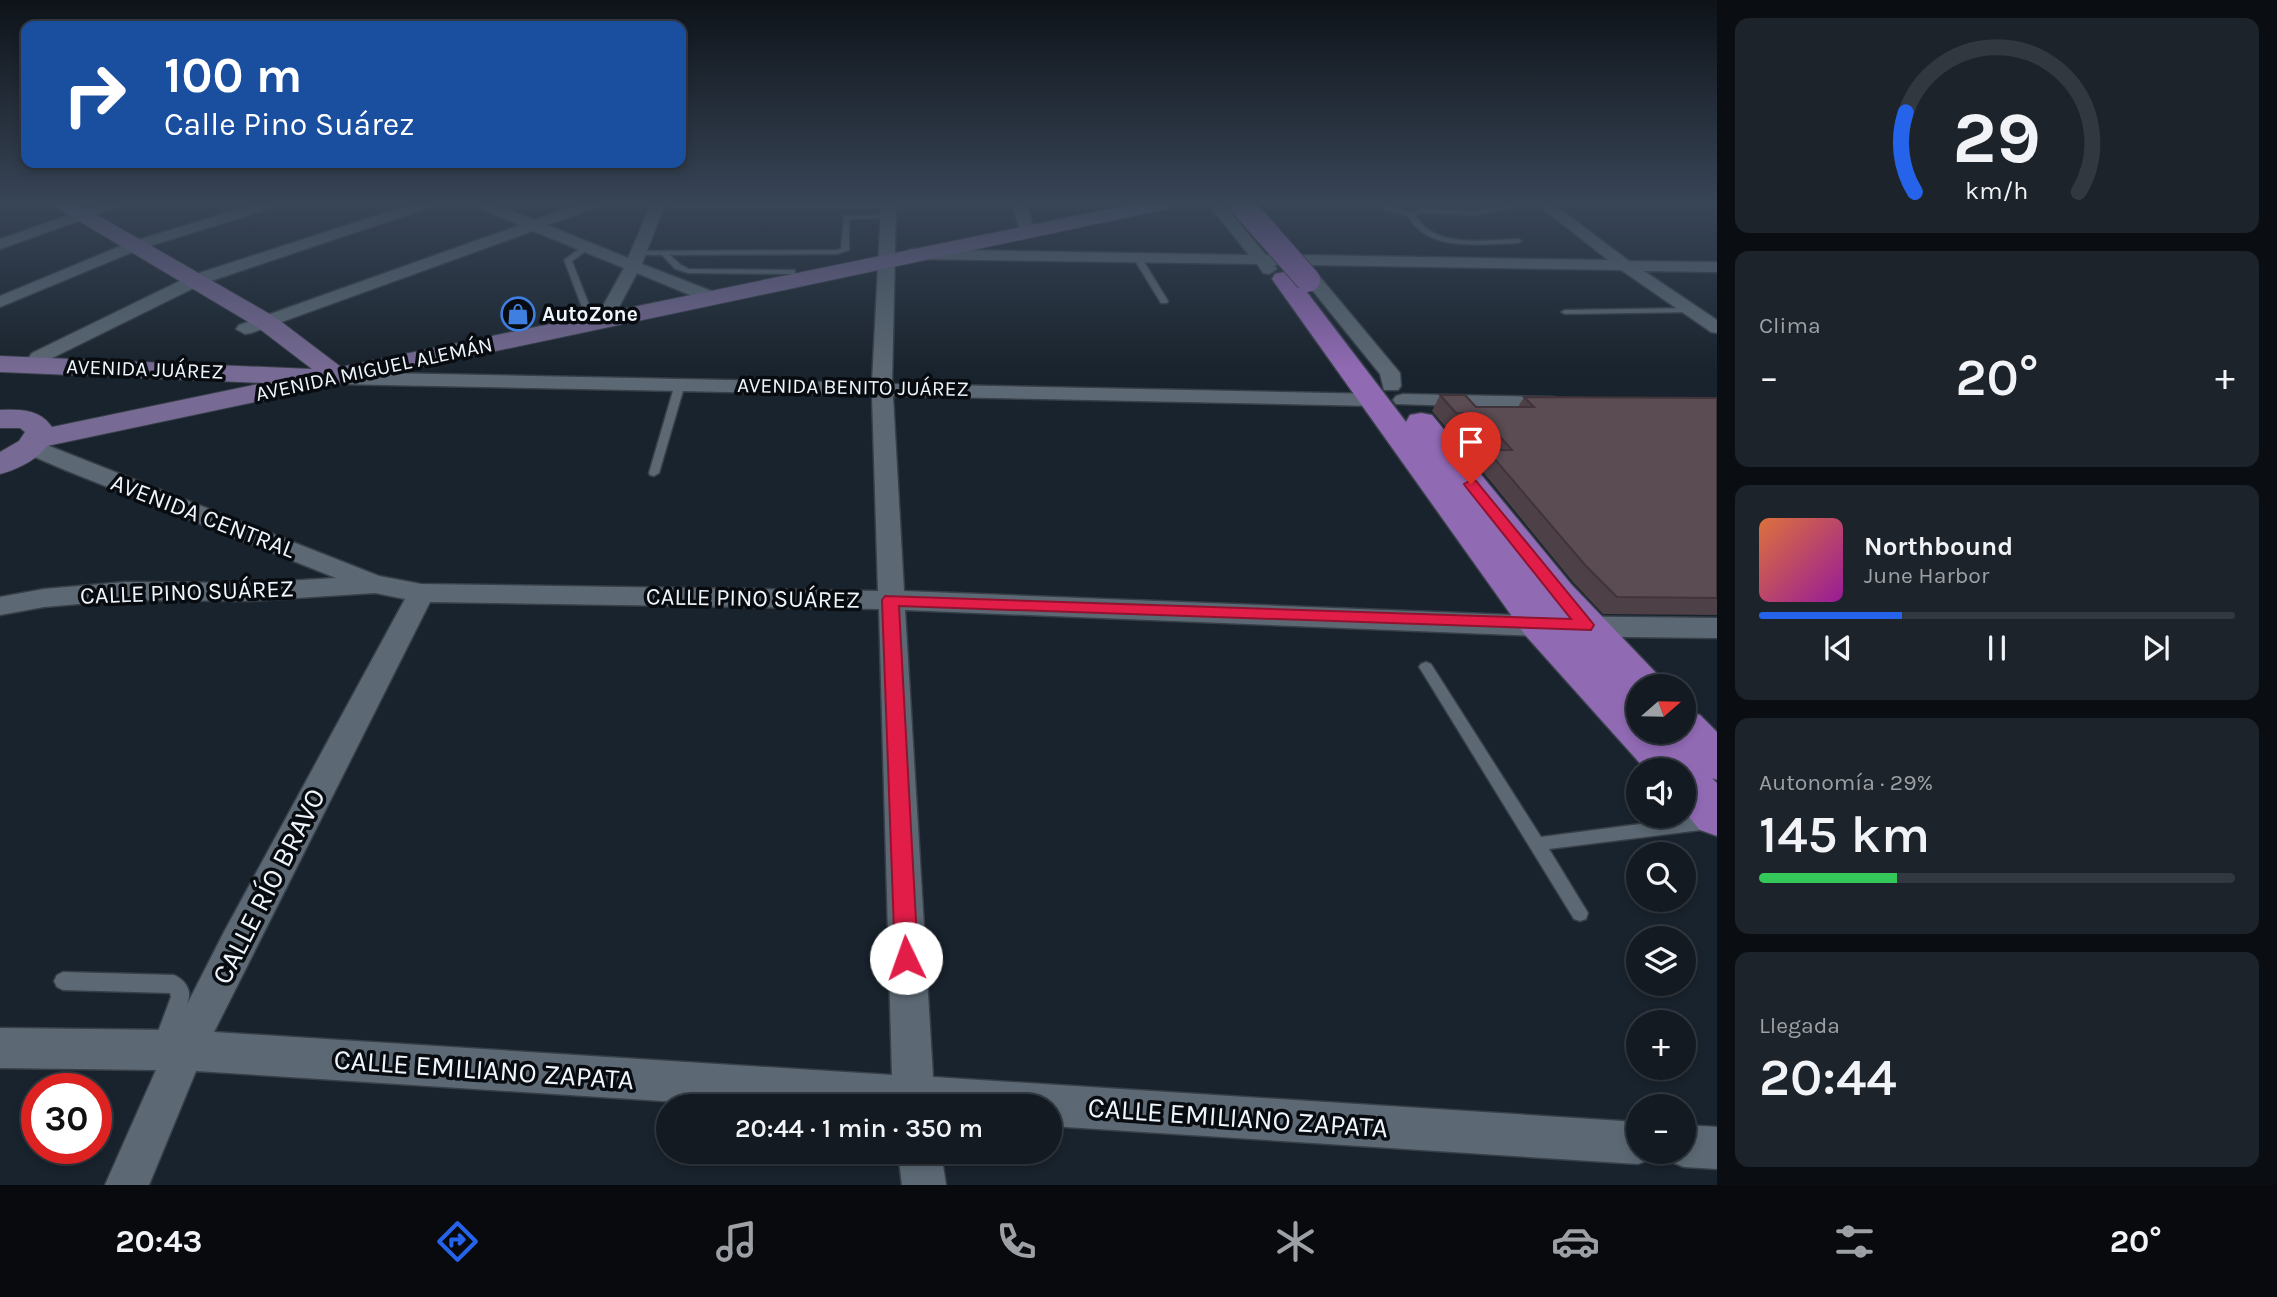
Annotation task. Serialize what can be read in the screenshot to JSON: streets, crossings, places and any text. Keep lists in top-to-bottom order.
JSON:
{
  "streets": {
    "main road": ["AVENIDA JUÁREZ", "AVENIDA MIGUEL ALEMÁN"],
    "street": [
      "AVENIDA BENITO JUÁREZ",
      "AVENIDA CENTRAL",
      "CALLE PINO SUÁREZ",
      "CALLE RÍO BRAVO",
      "CALLE EMILIANO ZAPATA"
    ]
  },
  "crossings": [
    ["AVENIDA JUÁREZ", "AVENIDA MIGUEL ALEMÁN"],
    ["AVENIDA JUÁREZ", "AVENIDA BENITO JUÁREZ"],
    ["AVENIDA MIGUEL ALEMÁN", "AVENIDA BENITO JUÁREZ"],
    ["AVENIDA MIGUEL ALEMÁN", "AVENIDA CENTRAL"],
    ["AVENIDA CENTRAL", "CALLE PINO SUÁREZ"],
    ["CALLE PINO SUÁREZ", "CALLE RÍO BRAVO"],
    ["CALLE RÍO BRAVO", "CALLE EMILIANO ZAPATA"]
  ],
  "places": {
    "shop": ["AutoZone"]
  },
  "north": "right",
  "page": {
    "turn": ["100 m", "Calle Pino Suárez"],
    "tile": [
      "Clima",
      ["Autonomía · 29%", "145 km"],
      ["Llegada", "20:44"]
    ],
    "heat": ["−", "20°", "+"],
    "song": ["Northbound", "June Harbor"],
    "map_buttons": ["+", "−"],
    "limit": "30",
    "trip": "20:44 · 1 min · 350 m",
    "tabs": ["20:43", "20°"],
    "gauge": ["29", "km/h"]
  }
}
